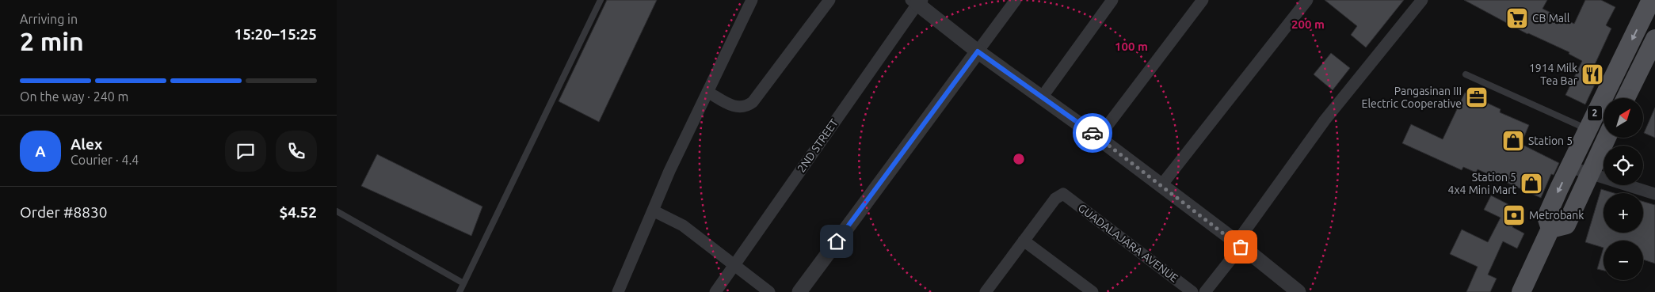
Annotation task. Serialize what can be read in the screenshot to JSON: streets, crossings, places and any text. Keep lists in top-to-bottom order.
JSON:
{
  "streets": {
    "main road": ["2"],
    "street": ["2ND STREET", "GUADALAJARA AVENUE"]
  },
  "places": {
    "supermarket": ["CB Mall"],
    "restaurant": ["1914 Milk Tea Bar"],
    "office": ["Pangasinan III Electric Cooperative"],
    "shop": ["Station 5", "Station 5 4x4 Mini Mart"],
    "bank": ["Metrobank"]
  },
  "north": "top right",
  "page": {
    "heading": ["2 min", "Arriving in", "15:20–15:25"],
    "panel": [
      "Alex",
      "Courier · 4.4",
      "Order #8830",
      "$4.52"
    ],
    "bar": "On the way · 240 m",
    "map_buttons": ["+", "−"],
    "round": "A"
  },
  "rings": ["200 m", "100 m"]
}
